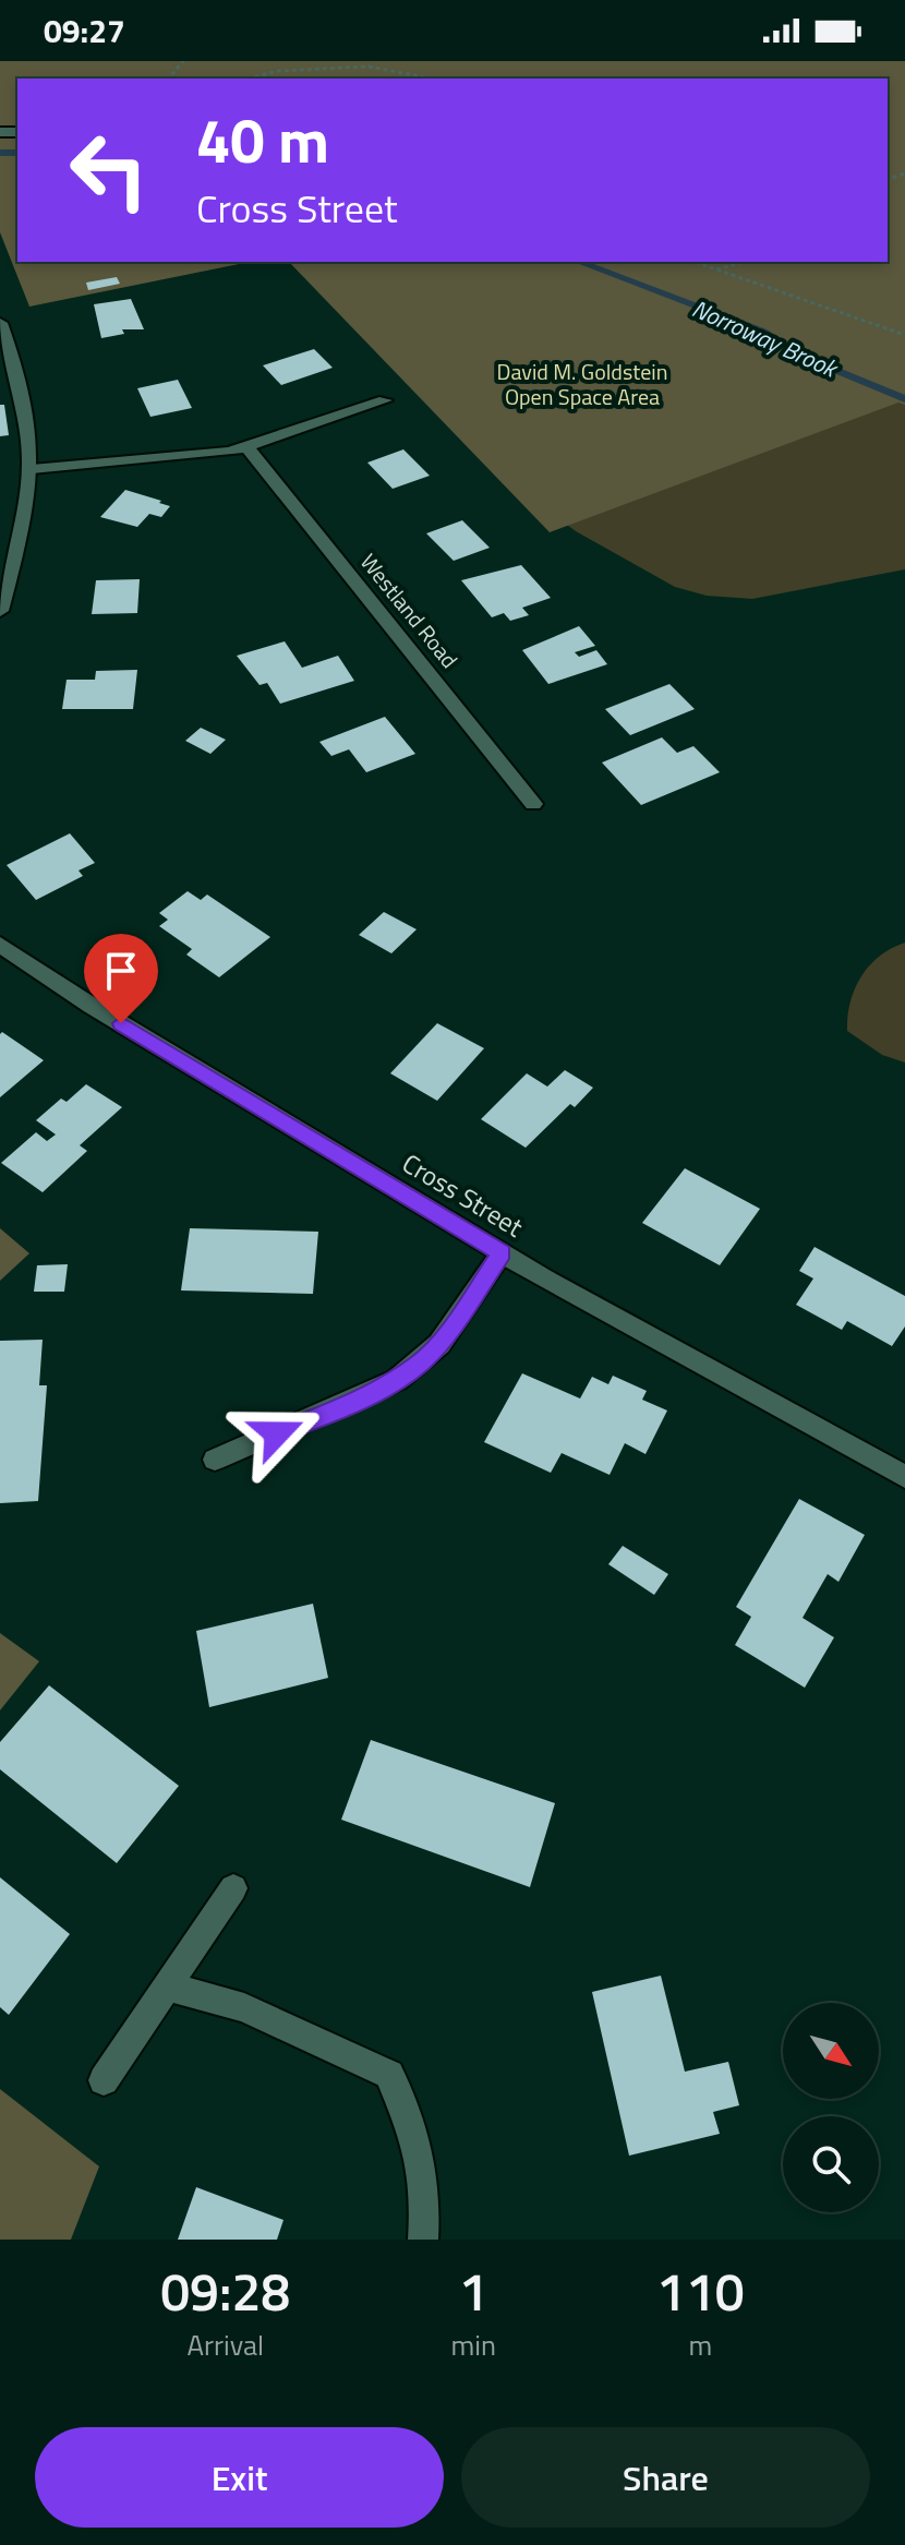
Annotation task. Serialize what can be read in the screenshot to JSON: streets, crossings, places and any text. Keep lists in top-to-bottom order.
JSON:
{
  "streets": {
    "street": ["Westland Road", "Cross Street"]
  },
  "water": ["Norroway Brook"],
  "parks": ["David M. Goldstein Open Space Area"],
  "north": "bottom right",
  "page": {
    "status": "09:27",
    "turn": ["40 m", "Cross Street"],
    "eta": [
      "09:28",
      "Arrival",
      "1",
      "min",
      "110",
      "m"
    ],
    "buttons": ["Exit", "Share"]
  }
}
